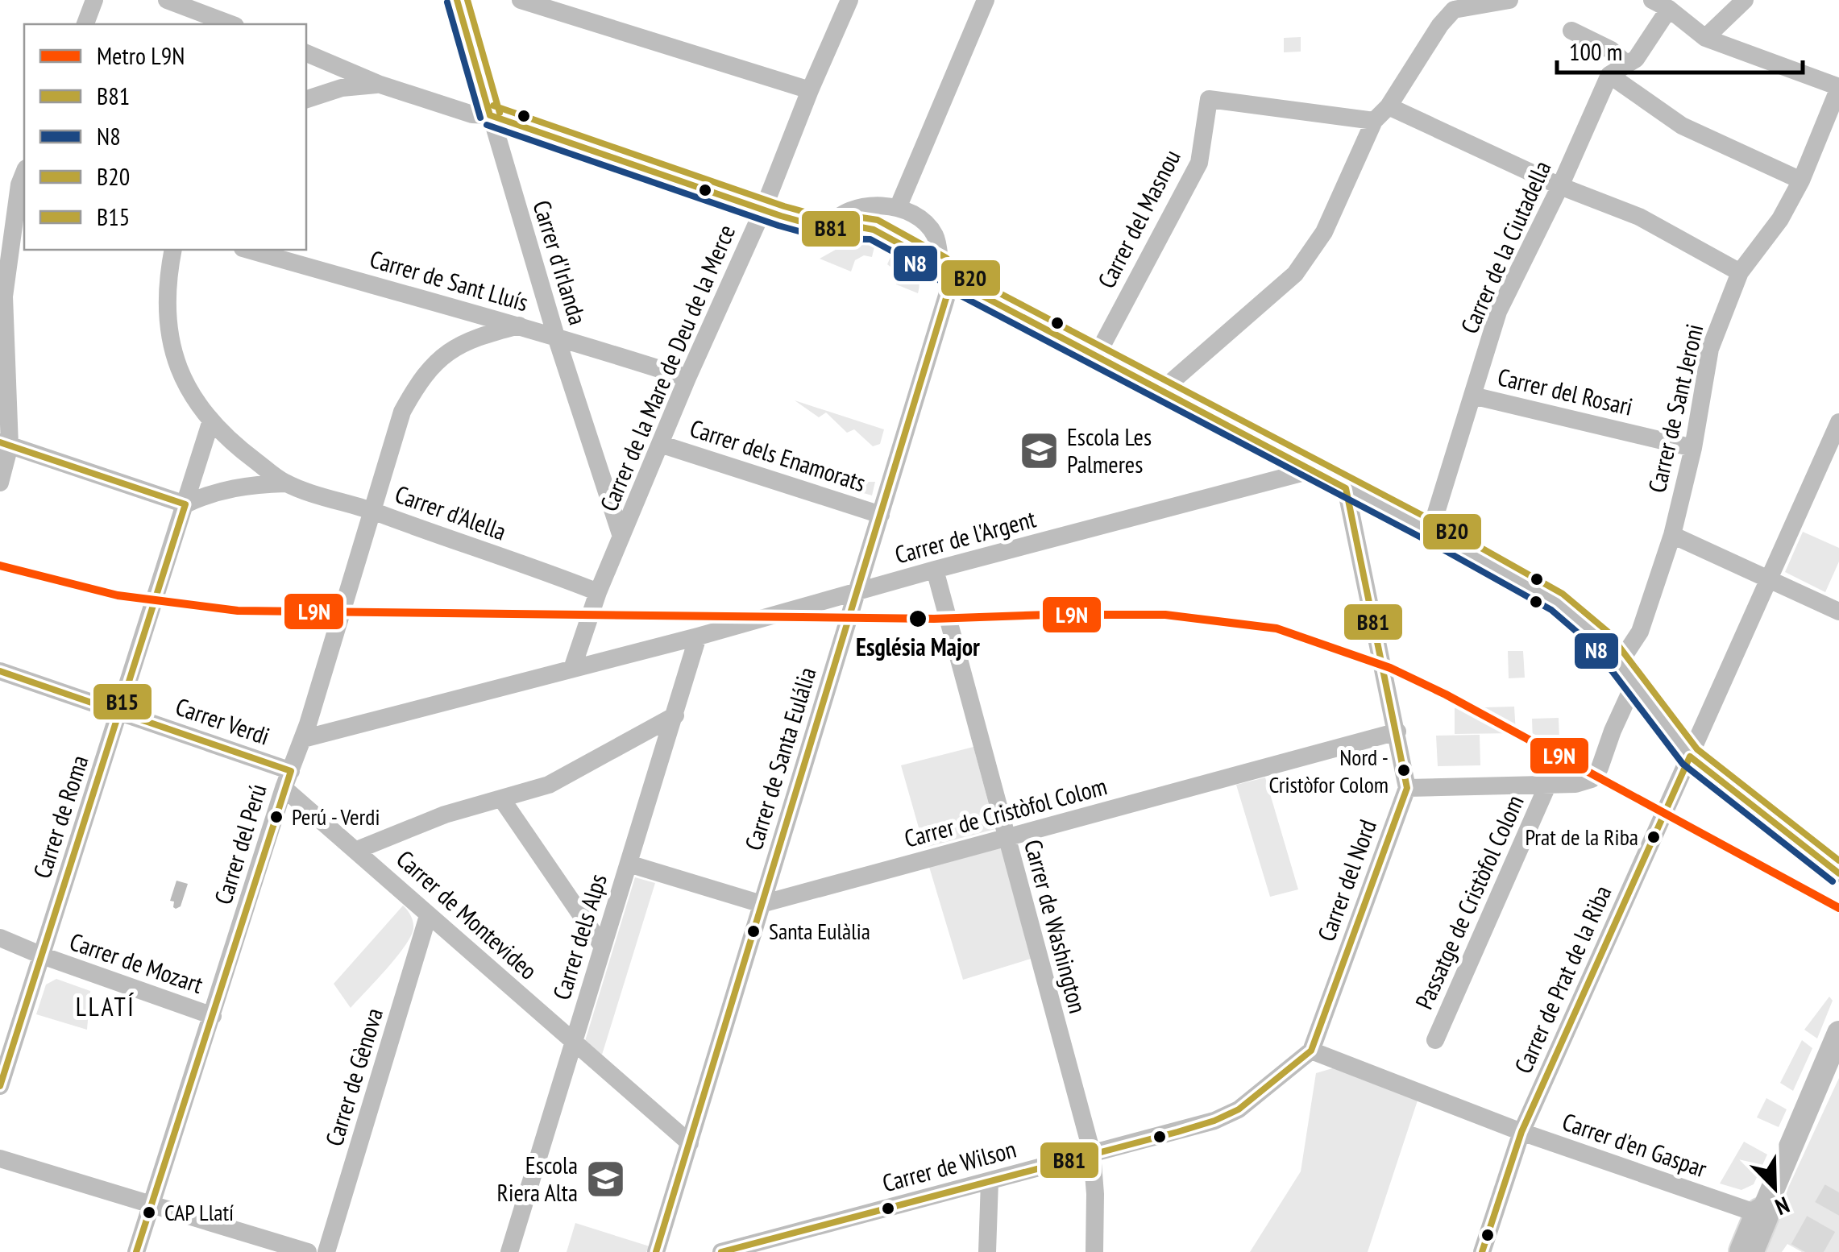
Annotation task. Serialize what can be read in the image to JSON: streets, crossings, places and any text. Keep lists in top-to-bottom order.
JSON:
{
  "streets": {
    "street": [
      "Carrer del Masnou",
      "Carrer de la Ciutadella",
      "Carrer d'Irlanda",
      "Carrer de Sant Lluís",
      "Carrer de la Mare de Deu de la Merce",
      "Carrer del Rosari",
      "Carrer de Sant Jeroni",
      "Carrer dels Enamorats",
      "Carrer d'Alella",
      "Carrer de l'Argent",
      "Carrer Verdi",
      "Carrer de Santa Eulália",
      "Carrer de Cristòfol Colom",
      "Carrer de Roma",
      "Carrer del Perú",
      "Carrer del Nord",
      "Passatge de Cristòfol Colom",
      "Carrer de Montevideo",
      "Carrer de Washington",
      "Carrer dels Alps",
      "Carrer de Mozart",
      "Carrer de Prat de la Riba",
      "Carrer de Gènova",
      "Carrer d'en Gaspar",
      "Carrer de Wilson"
    ]
  },
  "crossings": [
    ["Carrer de la Ciutadella", "Carrer del Rosari"],
    ["Carrer d'Irlanda", "Carrer de Sant Lluís"],
    ["Carrer d'Irlanda", "Carrer de la Mare de Deu de la Merce"],
    ["Carrer de Sant Lluís", "Carrer de la Mare de Deu de la Merce"],
    ["Carrer de Sant Lluís", "Carrer del Perú"],
    ["Carrer de la Mare de Deu de la Merce", "Carrer dels Enamorats"],
    ["Carrer de la Mare de Deu de la Merce", "Carrer d'Alella"],
    ["Carrer de la Mare de Deu de la Merce", "Carrer de l'Argent"],
    ["Carrer del Rosari", "Carrer de Sant Jeroni"],
    ["Carrer dels Enamorats", "Carrer de Santa Eulália"],
    ["Carrer d'Alella", "Carrer de Roma"],
    ["Carrer d'Alella", "Carrer del Perú"],
    ["Carrer de l'Argent", "Carrer de Santa Eulália"],
    ["Carrer de l'Argent", "Carrer del Perú"],
    ["Carrer de l'Argent", "Carrer de Washington"],
    ["Carrer de l'Argent", "Carrer dels Alps"],
    ["Carrer Verdi", "Carrer de Roma"],
    ["Carrer Verdi", "Carrer del Perú"],
    ["Carrer Verdi", "Carrer de Montevideo"],
    ["Carrer de Santa Eulália", "Carrer de Cristòfol Colom"],
    ["Carrer de Santa Eulália", "Carrer de Montevideo"],
    ["Carrer de Cristòfol Colom", "Carrer del Nord"],
    ["Carrer de Cristòfol Colom", "Carrer de Washington"],
    ["Carrer de Roma", "Carrer de Mozart"],
    ["Carrer del Perú", "Carrer de Montevideo"],
    ["Carrer del Perú", "Carrer de Mozart"],
    ["Carrer del Nord", "Carrer d'en Gaspar"],
    ["Carrer del Nord", "Carrer de Wilson"],
    ["Carrer de Montevideo", "Carrer dels Alps"],
    ["Carrer de Montevideo", "Carrer de Gènova"],
    ["Carrer de Washington", "Carrer de Wilson"],
    ["Carrer de Prat de la Riba", "Carrer d'en Gaspar"],
    ["Carrer d'en Gaspar", "Carrer de Wilson"]
  ],
  "districts": ["LLATÍ"],
  "places": {
    "school or university": ["Escola Les Palmeres", "Escola Riera Alta"],
    "other": [
      "Església Major",
      "Nord - Cristòfor Colom",
      "Perú - Verdi",
      "Prat de la Riba",
      "Santa Eulàlia",
      "CAP Llatí"
    ]
  },
  "lines": [
    "transit line B81",
    "transit line B20",
    "transit line N8",
    "transit line B15",
    "metro line L9N"
  ],
  "legend": [
    "Metro L9N",
    "B81",
    "N8",
    "B20",
    "B15"
  ],
  "scale_bar": "100 m",
  "north": "bottom right"
}
